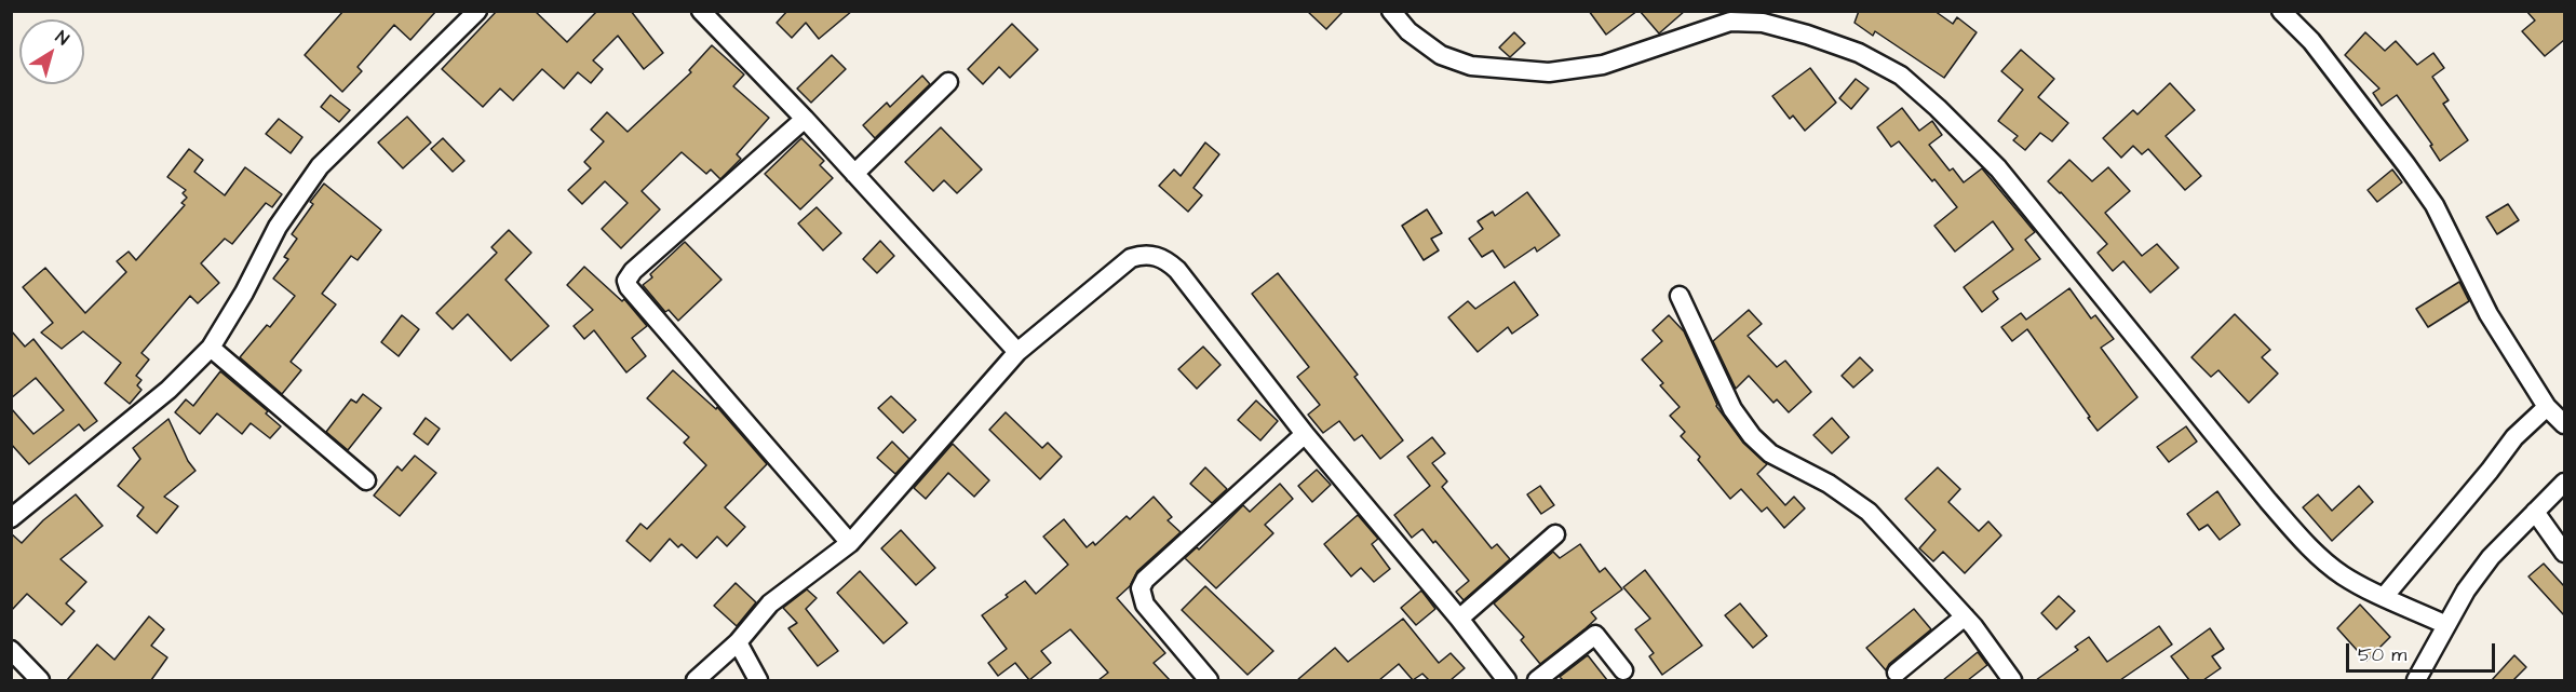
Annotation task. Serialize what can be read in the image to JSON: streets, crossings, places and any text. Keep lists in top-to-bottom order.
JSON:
{
  "scale_bar": "50 m",
  "north": "top right"
}
